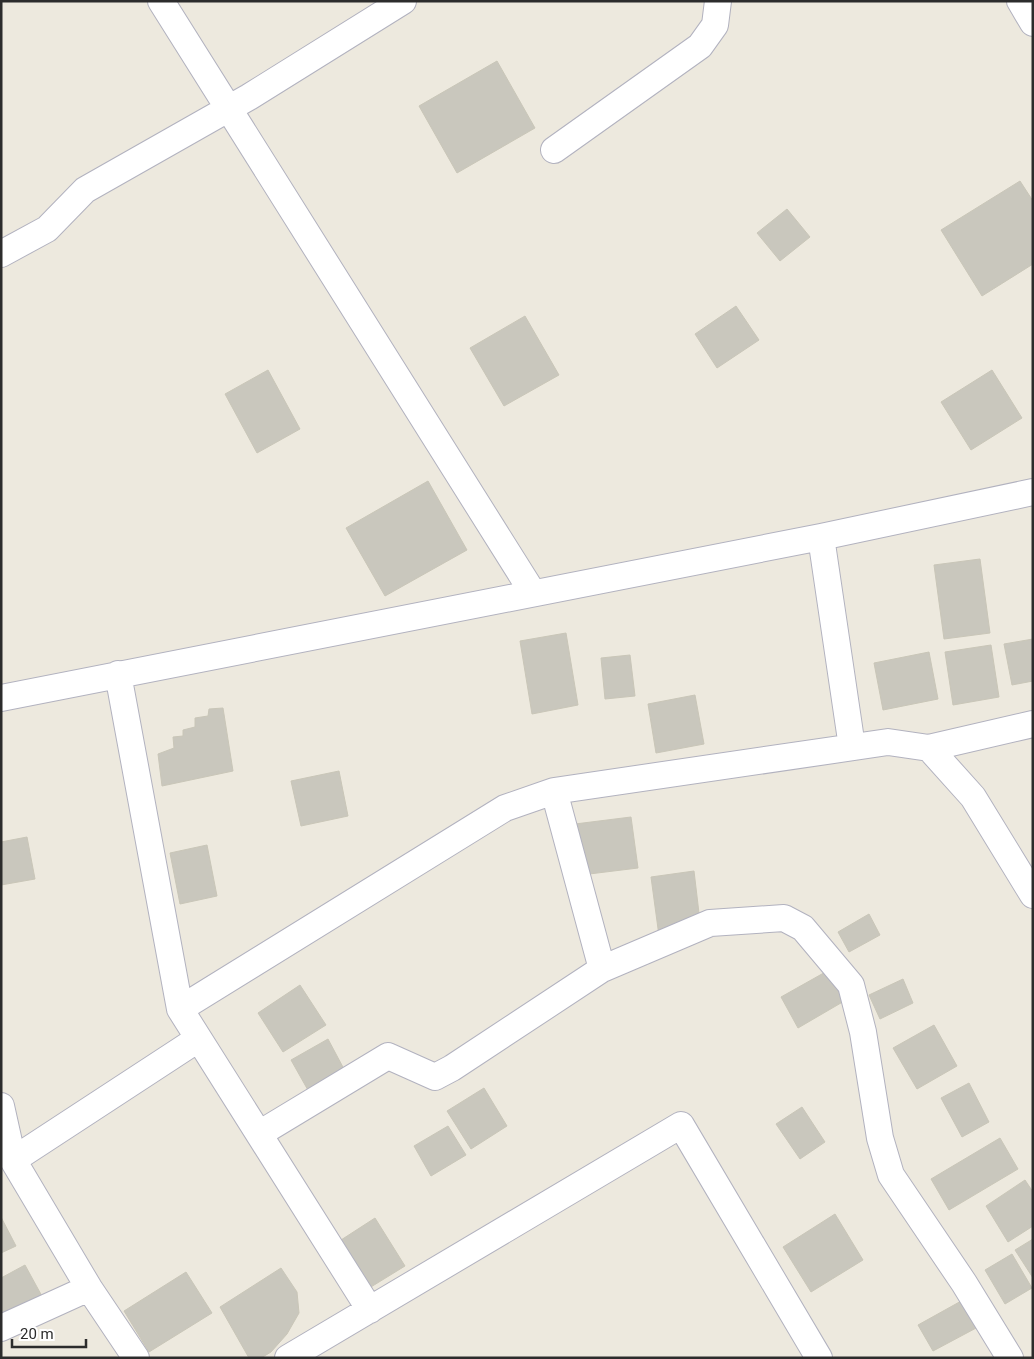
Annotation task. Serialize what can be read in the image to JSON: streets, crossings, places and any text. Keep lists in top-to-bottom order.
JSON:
{
  "scale_bar": "20 m"
}
